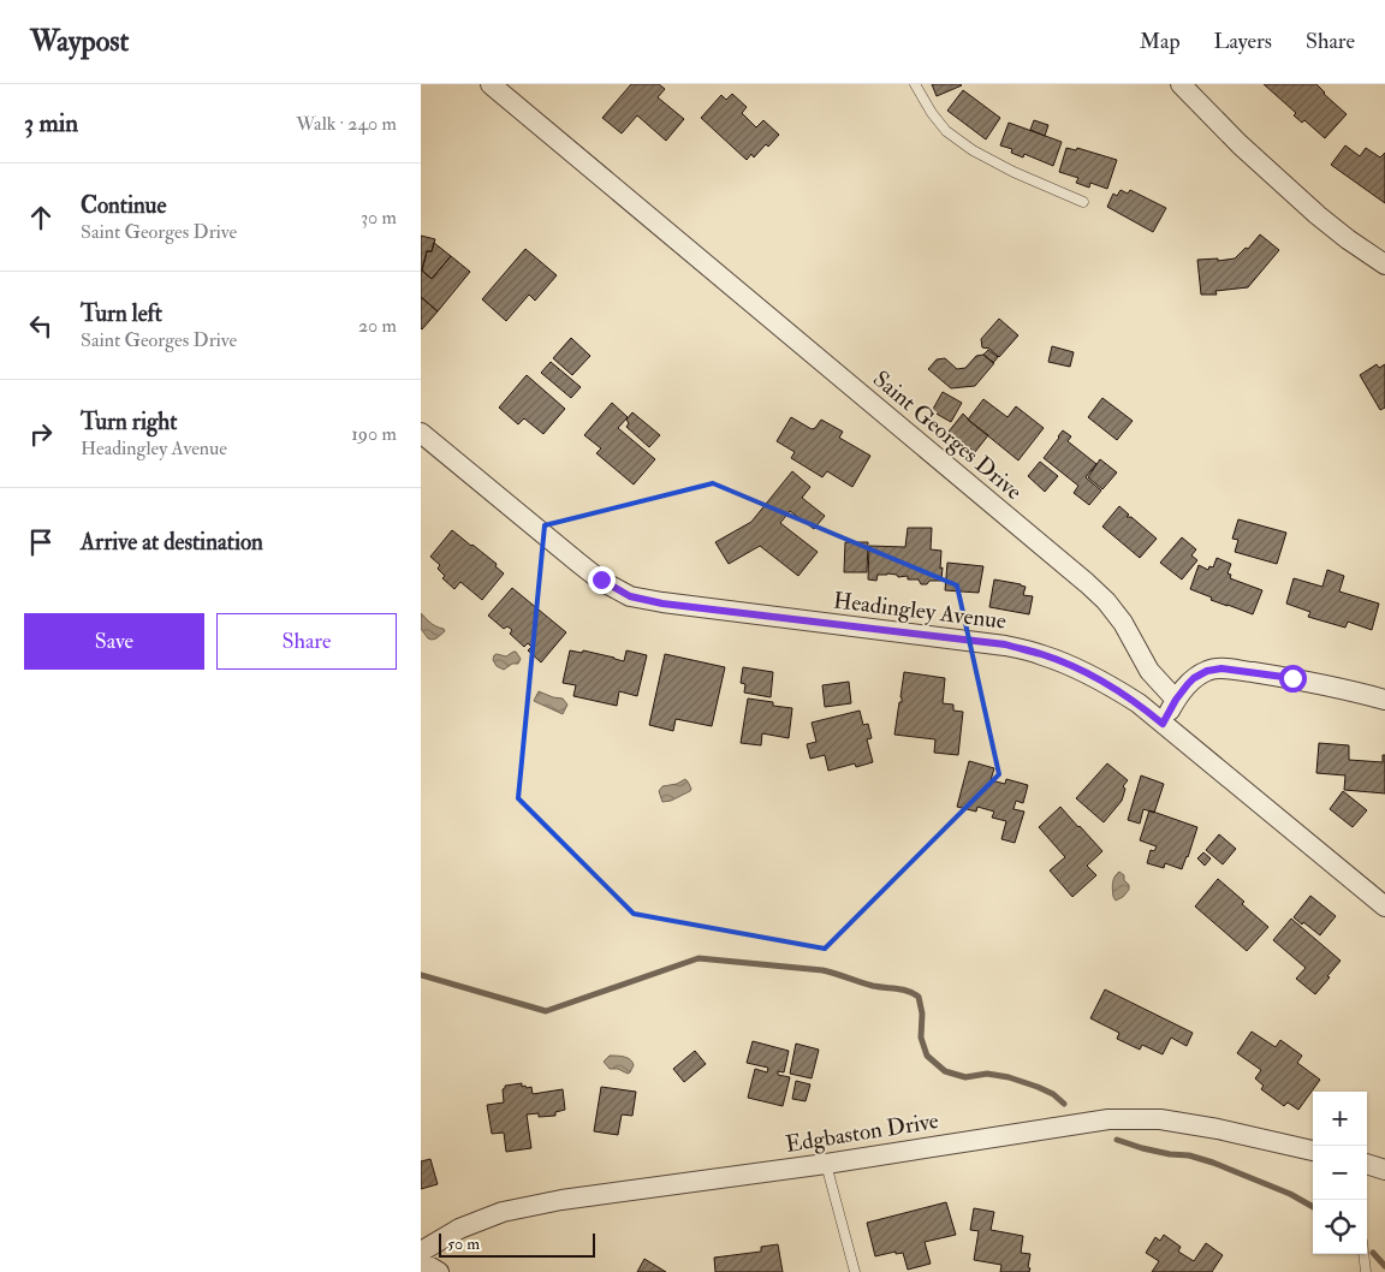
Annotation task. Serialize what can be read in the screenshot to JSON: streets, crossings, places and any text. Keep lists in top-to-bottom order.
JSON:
{
  "streets": {
    "street": ["Saint Georges Drive", "Headingley Avenue", "Edgbaston Drive"]
  },
  "scale_bar": "50 m",
  "page": {
    "header": "Waypost",
    "nav": ["Map", "Layers", "Share"],
    "heading": ["3 min", "Walk · 240 m"],
    "list": [
      ["Continue", "Saint Georges Drive", "30 m"],
      ["Turn left", "Saint Georges Drive", "20 m"],
      ["Turn right", "Headingley Avenue", "190 m"],
      "Arrive at destination"
    ],
    "buttons": ["Save", "Share"],
    "map_buttons": ["+", "−"],
    "scale": "50 m"
  }
}
